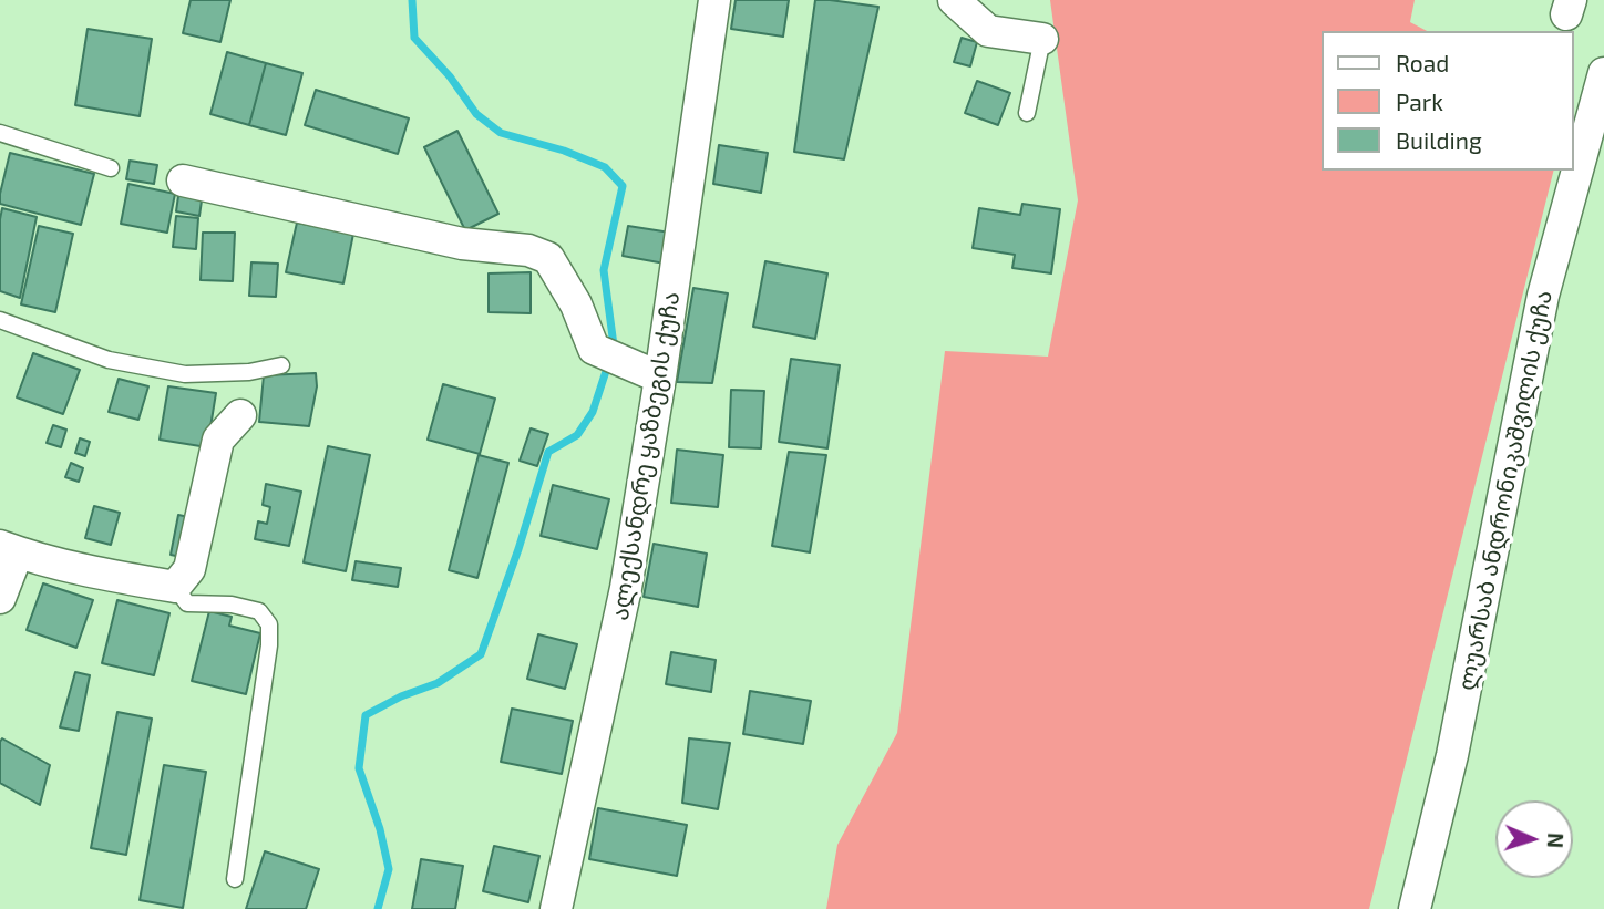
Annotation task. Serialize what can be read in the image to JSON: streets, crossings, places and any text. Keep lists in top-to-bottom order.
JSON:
{
  "streets": {
    "street": ["ალექსანდრე ყაზბეგის ქუჩა", "ლუარსაბ ანდრონიკაშვილის ქუჩა"]
  },
  "legend": ["Road", "Park", "Building"],
  "north": "right"
}
